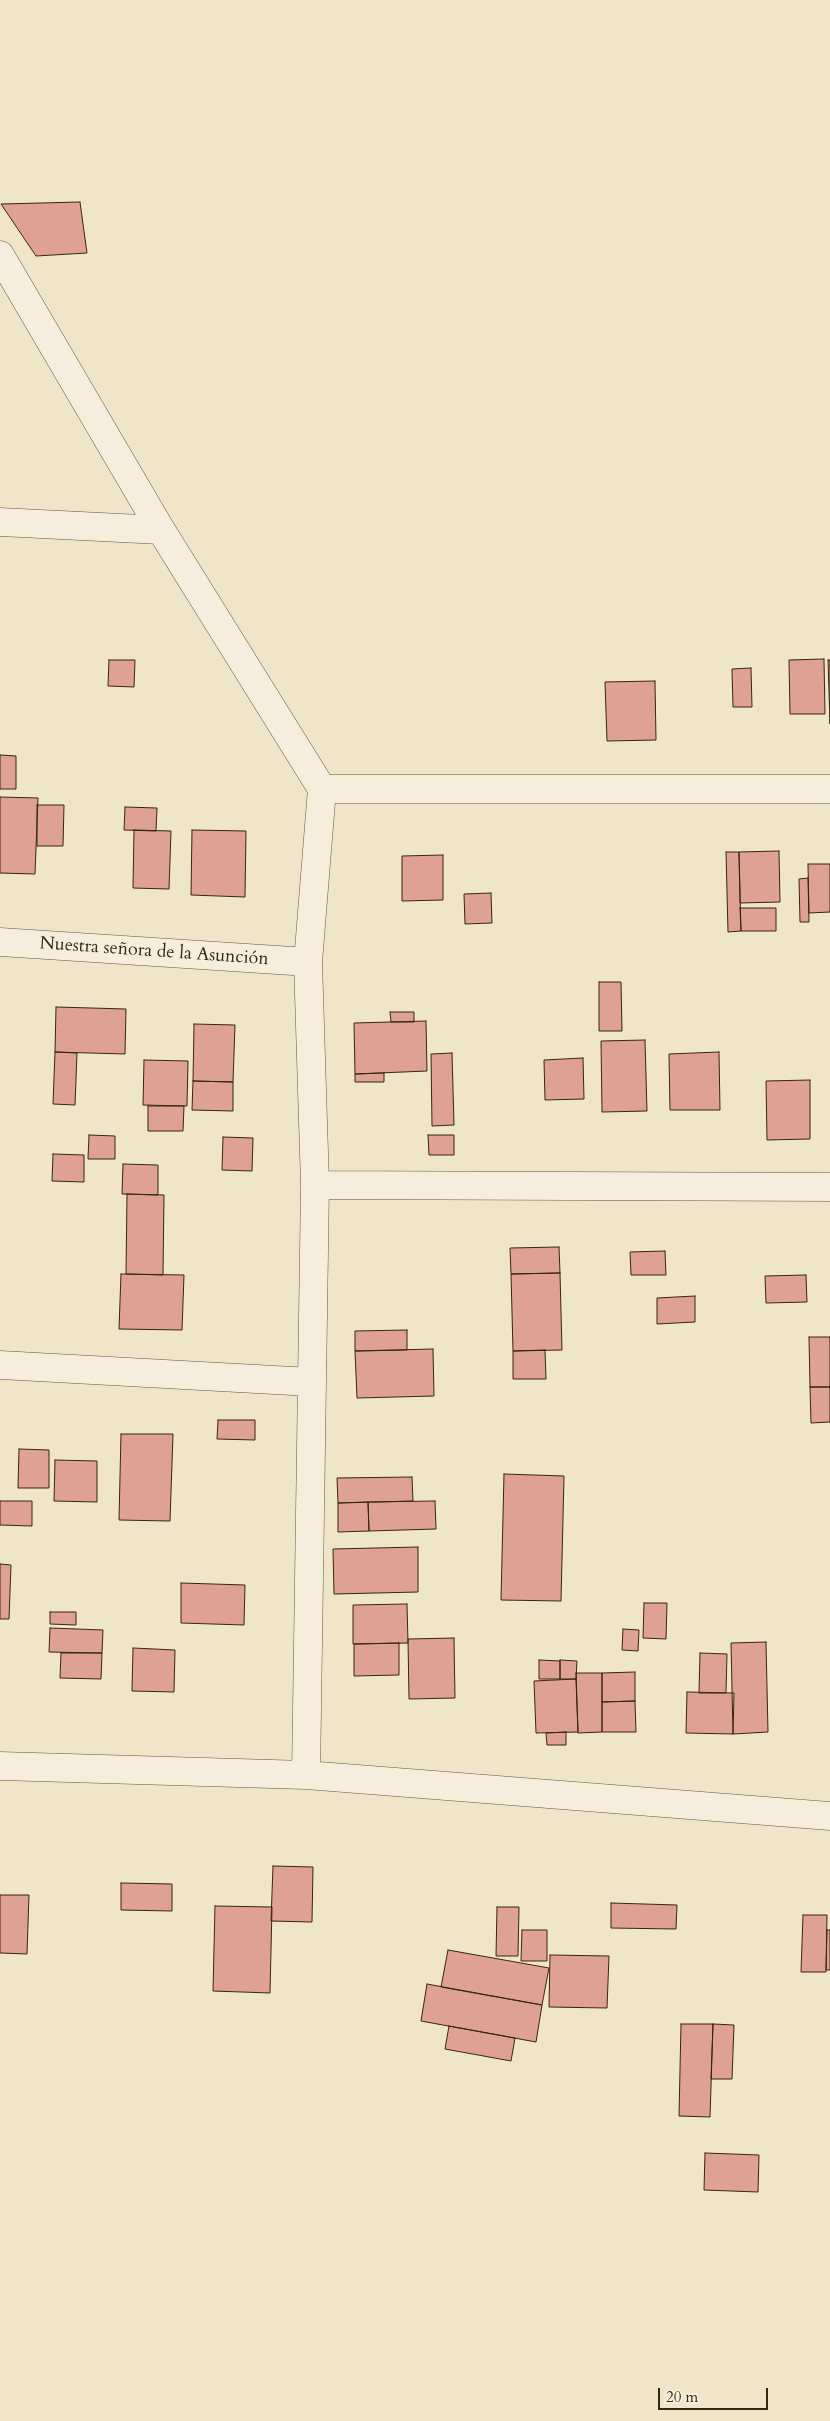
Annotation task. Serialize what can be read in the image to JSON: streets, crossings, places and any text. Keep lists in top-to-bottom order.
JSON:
{
  "streets": {
    "street": ["Nuestra señora de la Asunción"]
  },
  "scale_bar": "20 m"
}
